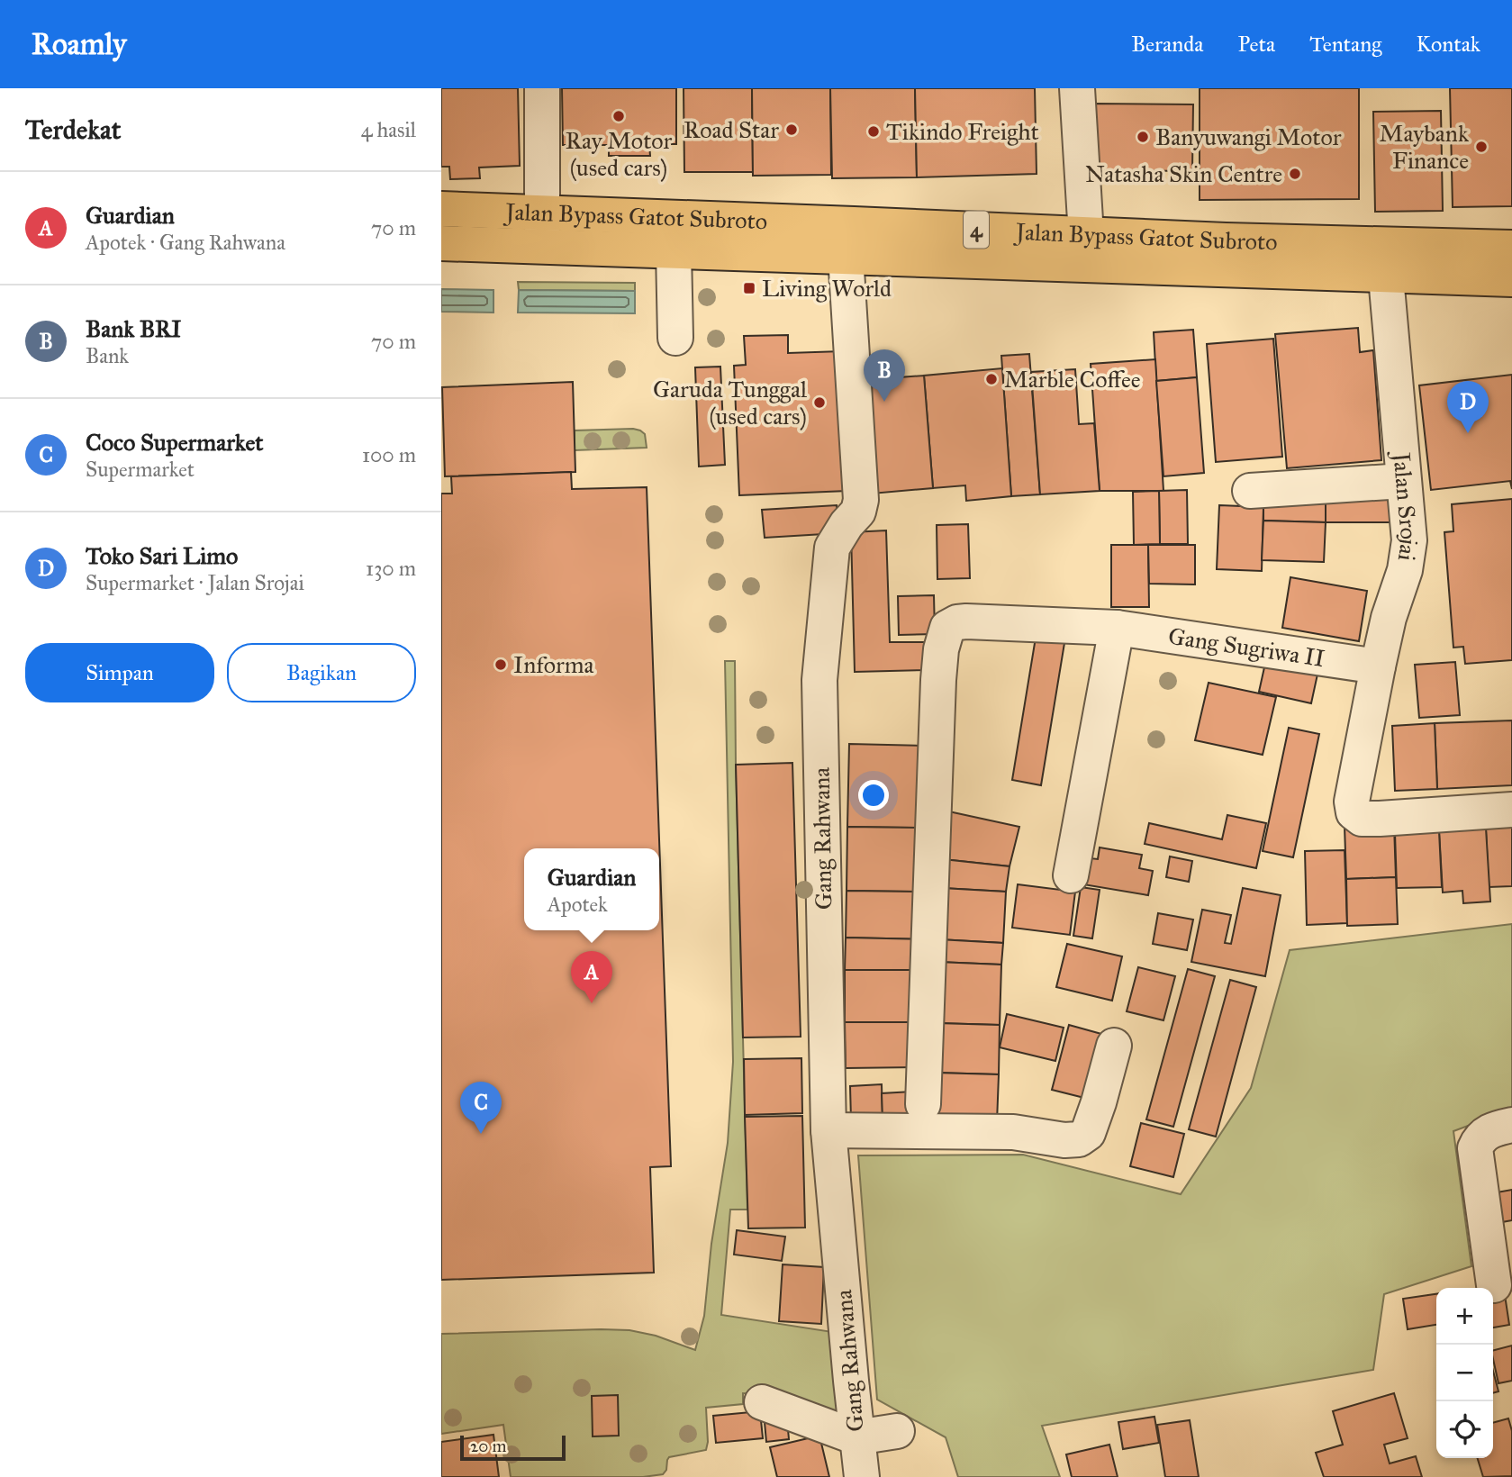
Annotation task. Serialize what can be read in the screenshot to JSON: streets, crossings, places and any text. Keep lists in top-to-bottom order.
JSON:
{
  "streets": {
    "highway": ["Jalan Bypass Gatot Subroto", "4"],
    "street": ["Jalan Srojai", "Gang Sugriwa II", "Gang Rahwana"]
  },
  "crossings": [
    ["Jalan Bypass Gatot Subroto", "Jalan Srojai"],
    ["Jalan Bypass Gatot Subroto", "Gang Rahwana"],
    ["Jalan Srojai", "Gang Sugriwa II"]
  ],
  "places": {
    "other": [
      "Ray Motor (used cars)",
      "Road Star",
      "Tikindo Freight",
      "Banyuwangi Motor",
      "Maybank Finance",
      "Natasha Skin Centre",
      "Marble Coffee",
      "Garuda Tunggal (used cars)",
      "Informa"
    ],
    "transit": ["Living World"]
  },
  "scale_bar": "20 m",
  "page": {
    "header": "Roamly",
    "nav": [
      "Beranda",
      "Peta",
      "Tentang",
      "Kontak"
    ],
    "heading": ["Terdekat", "4 hasil"],
    "list": [
      {
        "mark": "A",
        "name": "Guardian",
        "note": "Apotek · Gang Rahwana",
        "value": "70 m"
      },
      {
        "mark": "B",
        "name": "Bank BRI",
        "note": "Bank",
        "value": "70 m"
      },
      {
        "mark": "C",
        "name": "Coco Supermarket",
        "note": "Supermarket",
        "value": "100 m"
      },
      {
        "mark": "D",
        "name": "Toko Sari Limo",
        "note": "Supermarket · Jalan Srojai",
        "value": "130 m"
      }
    ],
    "pins": [
      "B",
      "D",
      "A",
      "C"
    ],
    "buttons": ["Simpan", "Bagikan"],
    "popup": ["Guardian", "Apotek"],
    "map_buttons": ["+", "−"],
    "scale": "20 m"
  }
}
